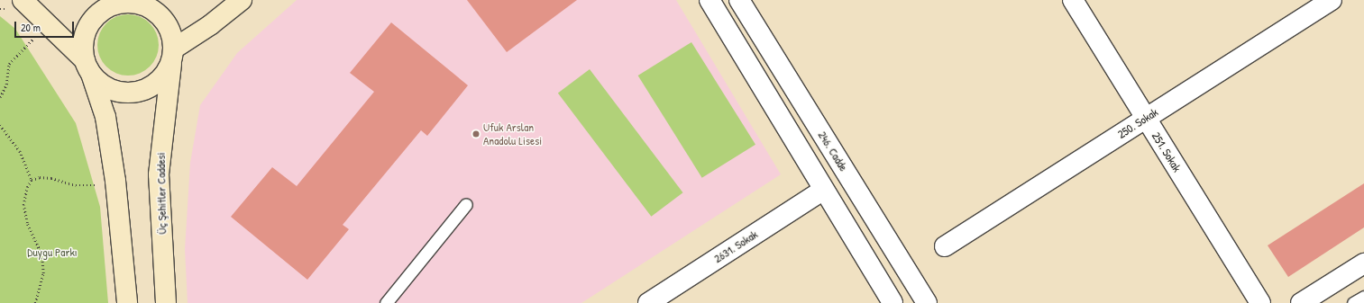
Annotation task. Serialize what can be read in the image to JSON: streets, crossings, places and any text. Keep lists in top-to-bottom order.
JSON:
{
  "streets": {
    "main road": ["Üç Şehitler Caddesi"],
    "street": [
      "250. Sokak",
      "246. Cadde",
      "251. Sokak",
      "2631. Sokak"
    ]
  },
  "crossings": [
    ["250. Sokak", "251. Sokak"]
  ],
  "parks": ["Duygu Parkı"],
  "places": ["Ufuk Arslan Anadolu Lisesi"],
  "scale_bar": "20 m"
}
